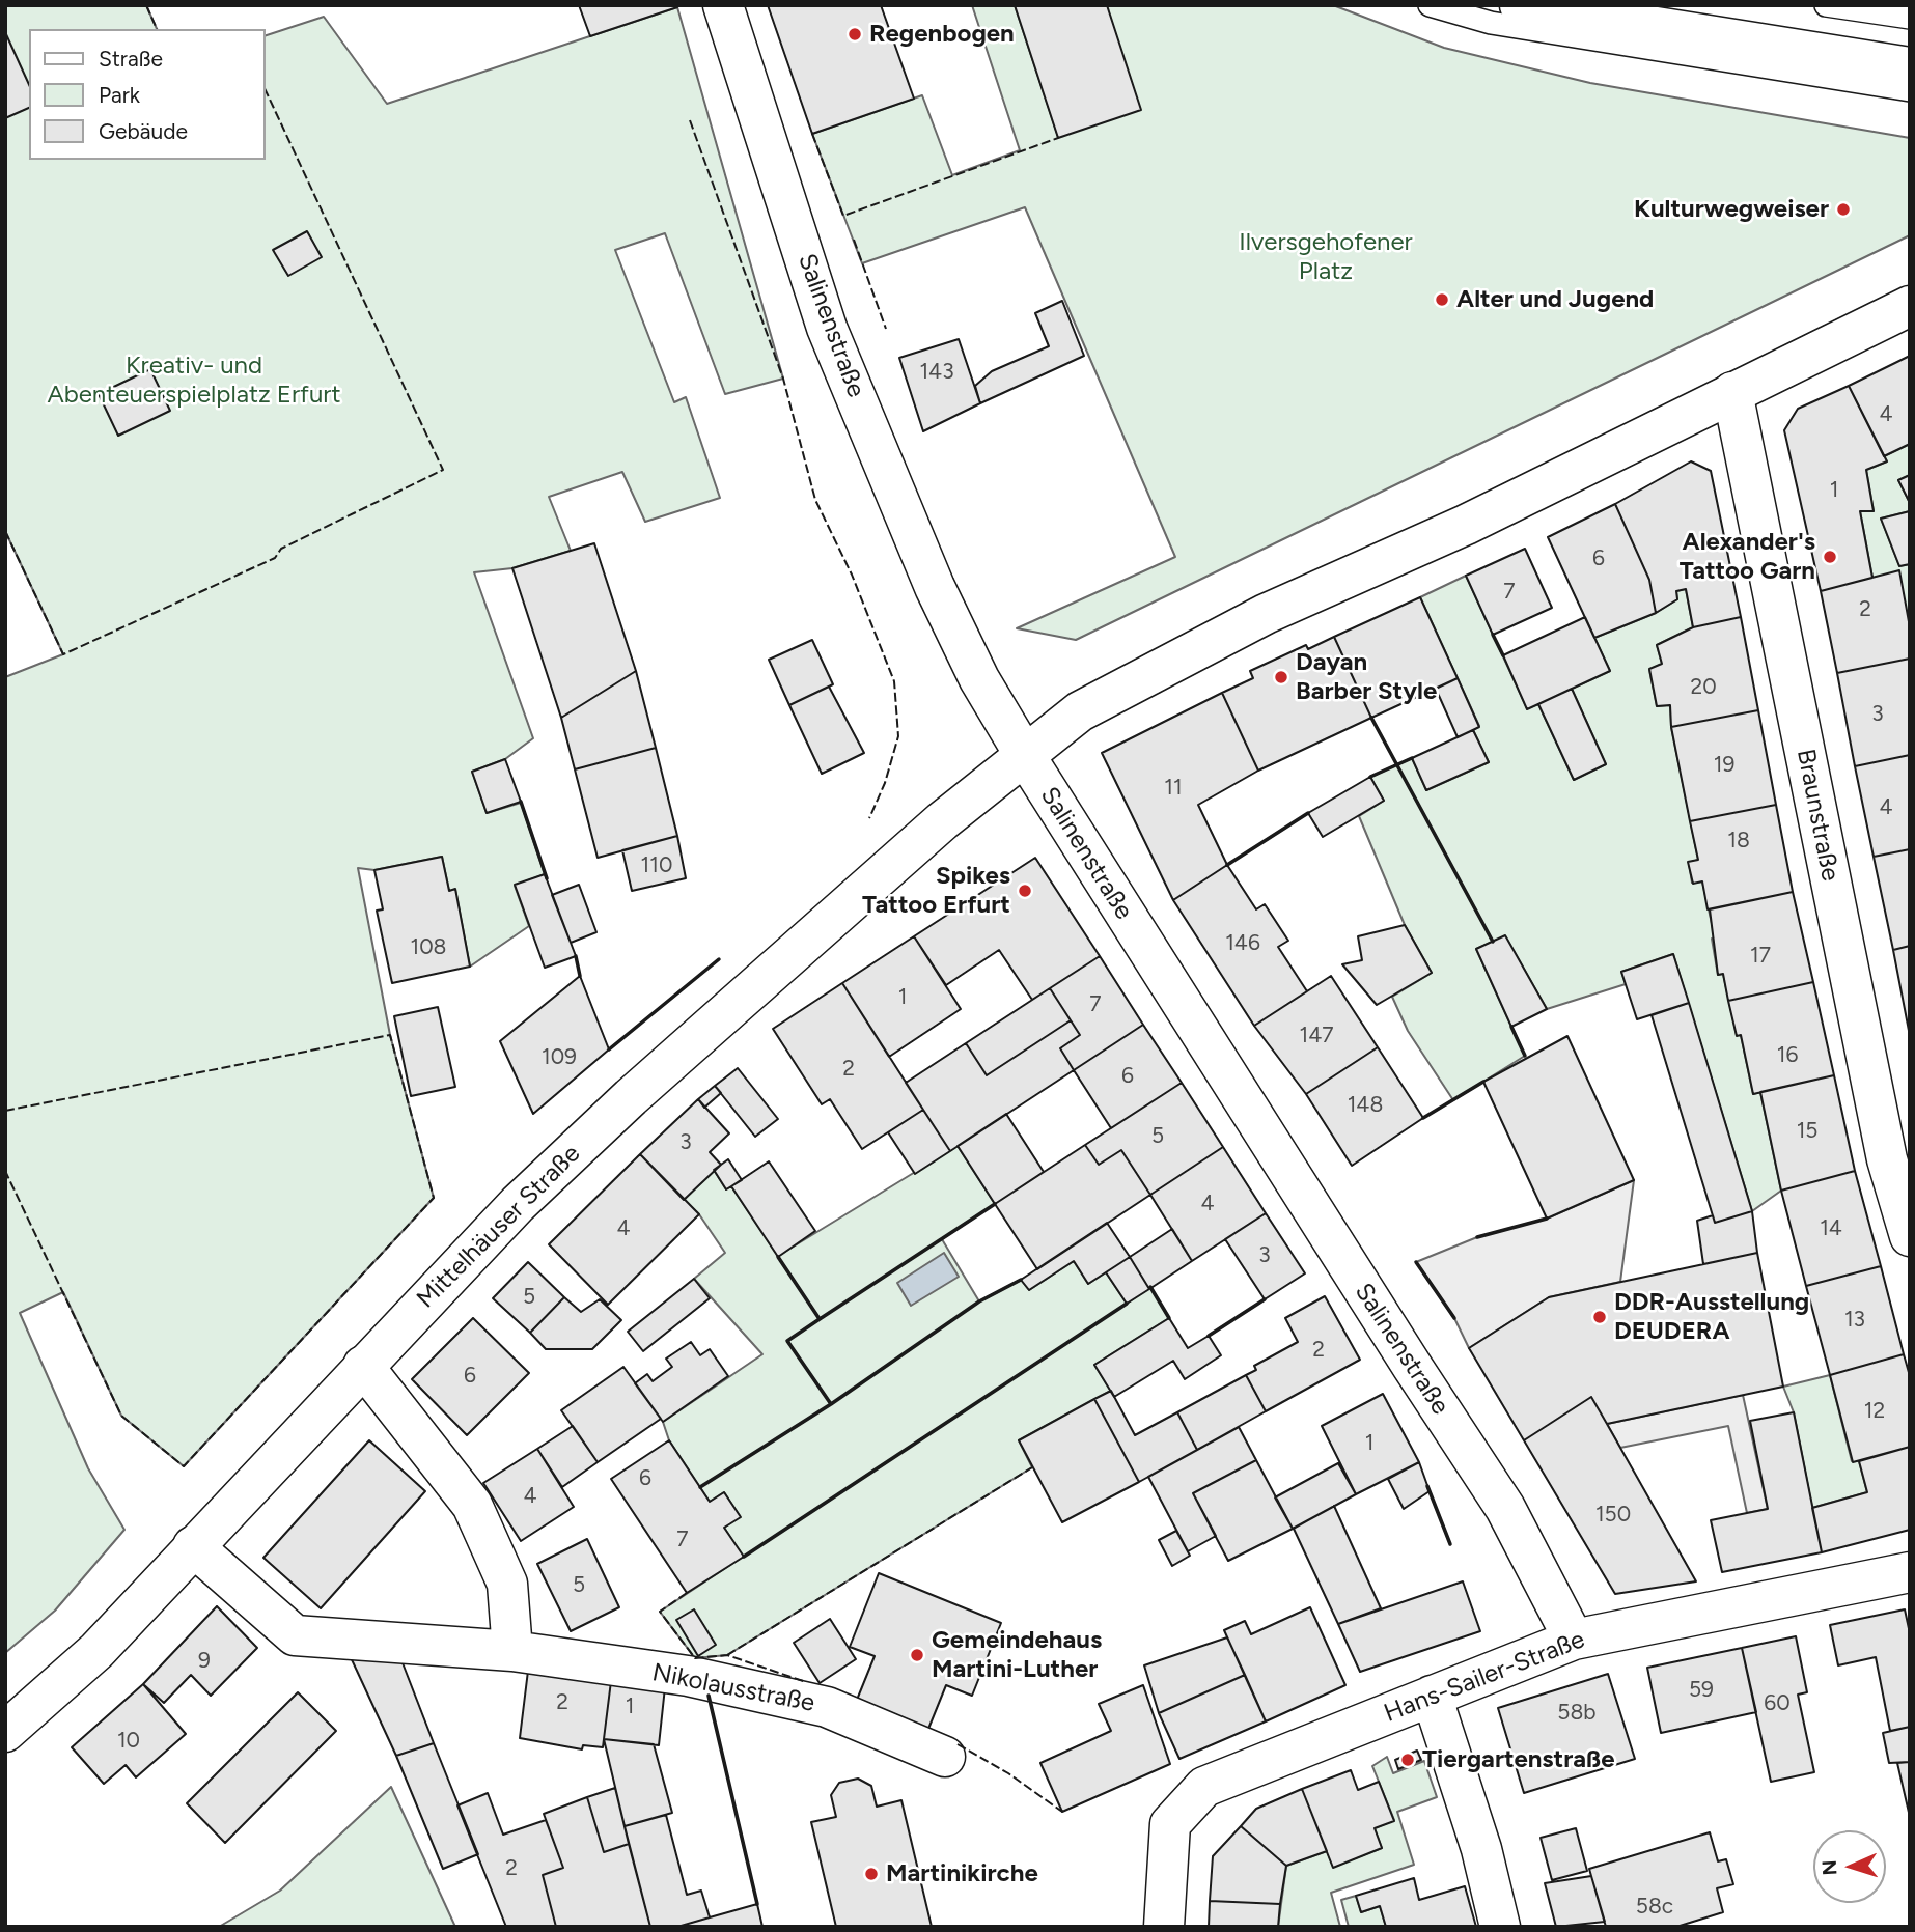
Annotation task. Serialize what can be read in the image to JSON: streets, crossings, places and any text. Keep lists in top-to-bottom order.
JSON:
{
  "streets": {
    "street": [
      "Salinenstraße",
      "Braunstraße",
      "Mittelhäuser Straße",
      "Hans-Sailer-Straße",
      "Nikolausstraße"
    ]
  },
  "crossings": [
    ["Salinenstraße", "Mittelhäuser Straße"],
    ["Salinenstraße", "Hans-Sailer-Straße"],
    ["Mittelhäuser Straße", "Nikolausstraße"]
  ],
  "parks": ["Ilversgehofener Platz", "Kreativ- und Abenteuerspielplatz Erfurt"],
  "places": [
    "Regenbogen",
    "Kulturwegweiser",
    "Alter und Jugend",
    "Alexander's Tattoo Garn",
    "Dayan Barber Style",
    "Spikes Tattoo Erfurt",
    "DDR-Ausstellung DEUDERA",
    "Gemeindehaus Martini-Luther",
    "Tiergartenstraße",
    "Martinikirche"
  ],
  "house_numbers": [
    "143",
    "4",
    "1",
    "6",
    "7",
    "2",
    "20",
    "3",
    "19",
    "11",
    "4",
    "18",
    "110",
    "146",
    "108",
    "17",
    "1",
    "7",
    "147",
    "16",
    "109",
    "2",
    "6",
    "148",
    "15",
    "5",
    "3",
    "4",
    "4",
    "14",
    "3",
    "5",
    "13",
    "2",
    "6",
    "12",
    "1",
    "6",
    "4",
    "150",
    "7",
    "5",
    "9",
    "59",
    "2",
    "60",
    "1",
    "58b",
    "10",
    "2",
    "58c"
  ],
  "legend": ["Straße", "Park", "Gebäude"],
  "north": "left"
}
